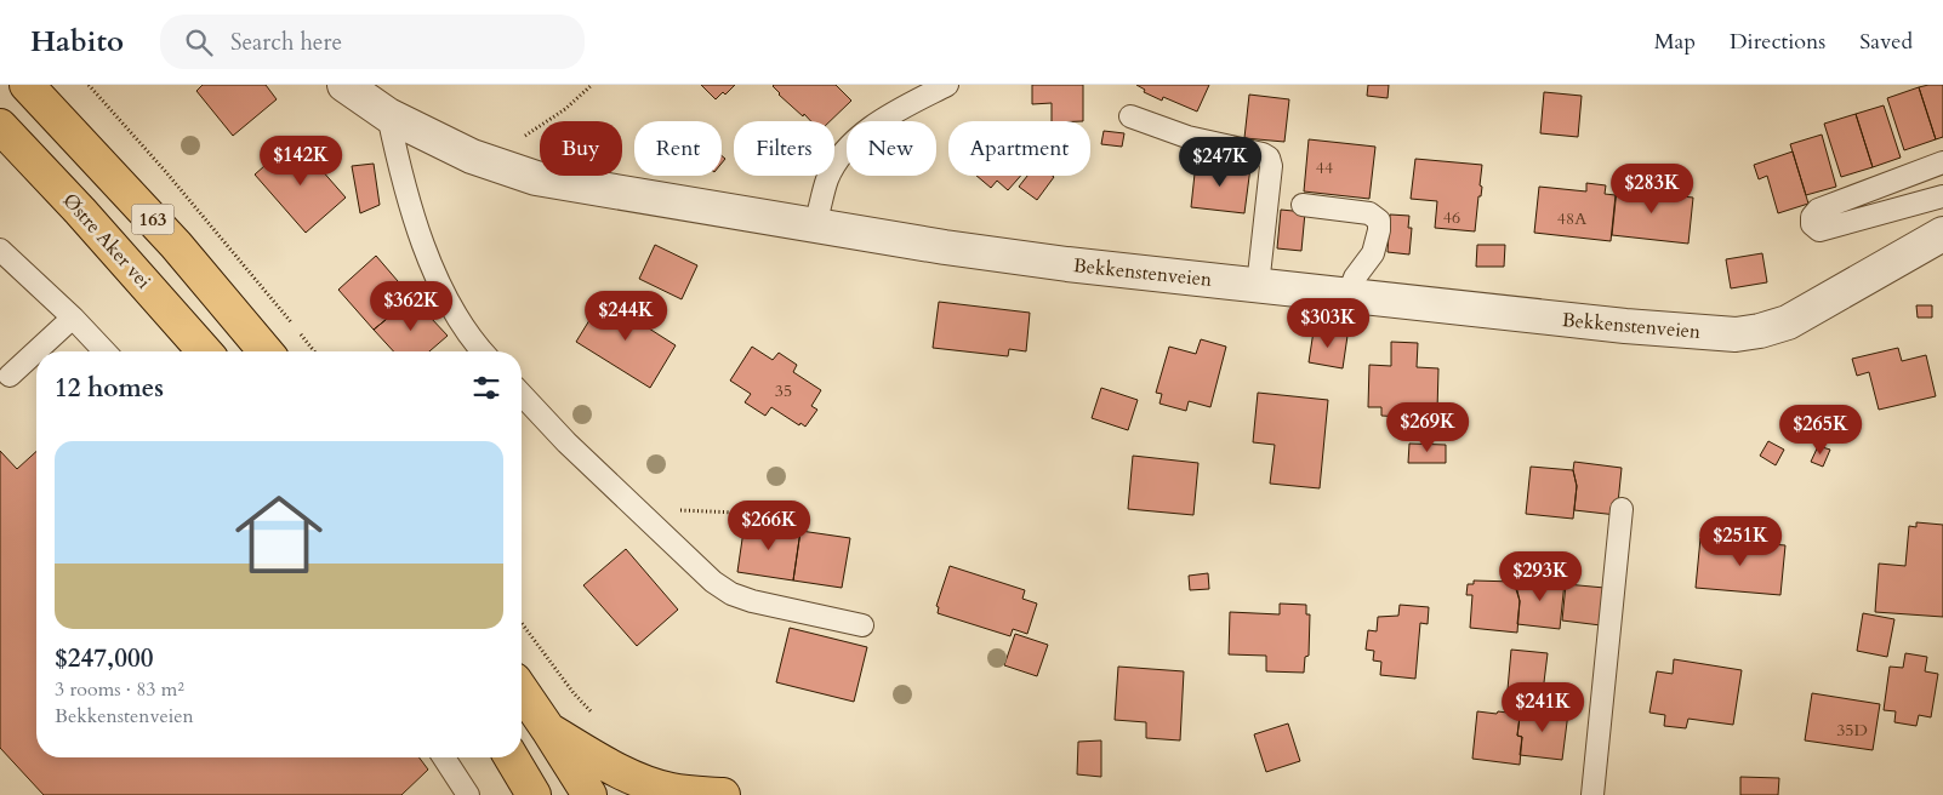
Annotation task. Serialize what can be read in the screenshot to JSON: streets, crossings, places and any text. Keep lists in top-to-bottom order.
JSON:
{
  "streets": {
    "highway": ["163", "Østre Aker vei"],
    "street": ["Bekkenstenveien"]
  },
  "house_numbers": [
    "44",
    "46",
    "48A",
    "35",
    "35D"
  ],
  "page": {
    "header": "Habito",
    "search": "Search here",
    "nav": ["Map", "Directions", "Saved"],
    "chip": [
      "Buy",
      "Rent",
      "Filters",
      "New",
      "Apartment"
    ],
    "price": [
      "$142K",
      "$247K",
      "$283K",
      "$362K",
      "$244K",
      "$303K",
      "$269K",
      "$265K",
      "$266K",
      "$251K",
      "$293K",
      "$241K"
    ],
    "heading": "12 homes",
    "list": [
      {
        "name": "$247,000",
        "note": "3 rooms · 83 m² · Bekkenstenveien"
      }
    ]
  }
}
